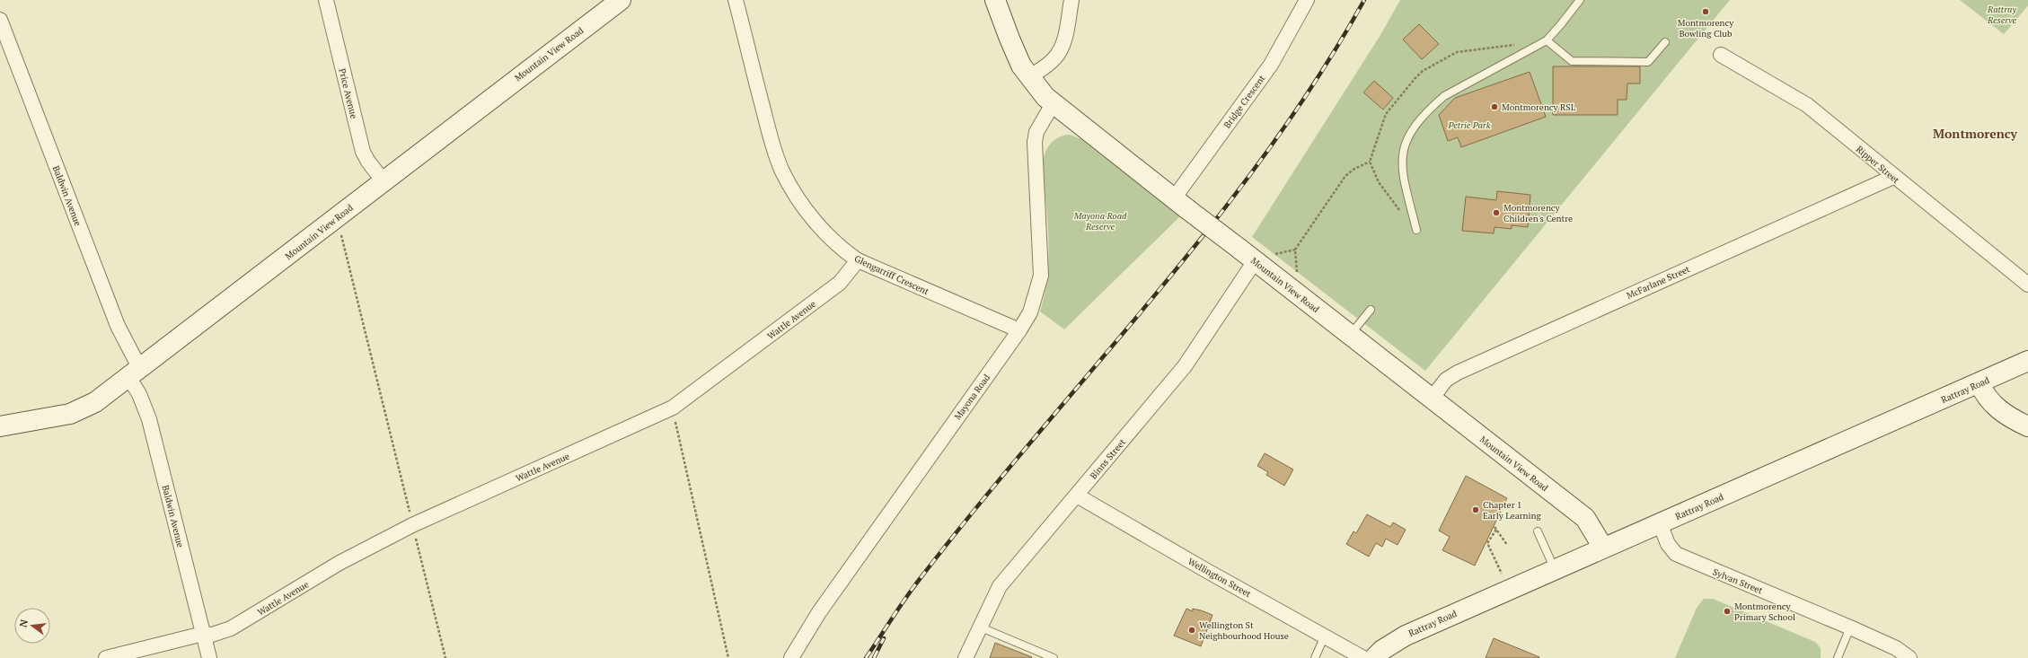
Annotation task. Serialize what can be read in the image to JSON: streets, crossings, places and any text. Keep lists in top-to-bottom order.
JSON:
{
  "streets": {
    "street": [
      "Mountain View Road",
      "Price Avenue",
      "Bridge Crescent",
      "Ripper Street",
      "Baldwin Avenue",
      "Glengarriff Crescent",
      "McFarlane Street",
      "Wattle Avenue",
      "Rattray Road",
      "Mayona Road",
      "Binns Street",
      "Wellington Street",
      "Sylvan Street"
    ]
  },
  "crossings": [
    ["Mountain View Road", "Price Avenue"],
    ["Mountain View Road", "Bridge Crescent"],
    ["Mountain View Road", "Baldwin Avenue"],
    ["Mountain View Road", "McFarlane Street"],
    ["Mountain View Road", "Rattray Road"],
    ["Mountain View Road", "Mayona Road"],
    ["Mountain View Road", "Binns Street"],
    ["Ripper Street", "McFarlane Street"],
    ["Baldwin Avenue", "Wattle Avenue"],
    ["Glengarriff Crescent", "Wattle Avenue"],
    ["Glengarriff Crescent", "Mayona Road"],
    ["Rattray Road", "Sylvan Street"],
    ["Binns Street", "Wellington Street"]
  ],
  "districts": ["Montmorency"],
  "parks": ["Rattray Reserve", "Petrie Park", "Mayona Road Reserve"],
  "places": [
    "Montmorency Bowling Club",
    "Montmorency RSL",
    "Montmorency Children's Centre",
    "Chapter 1 Early Learning",
    "Montmorency Primary School",
    "Wellington St Neighbourhood House"
  ],
  "north": "left"
}
